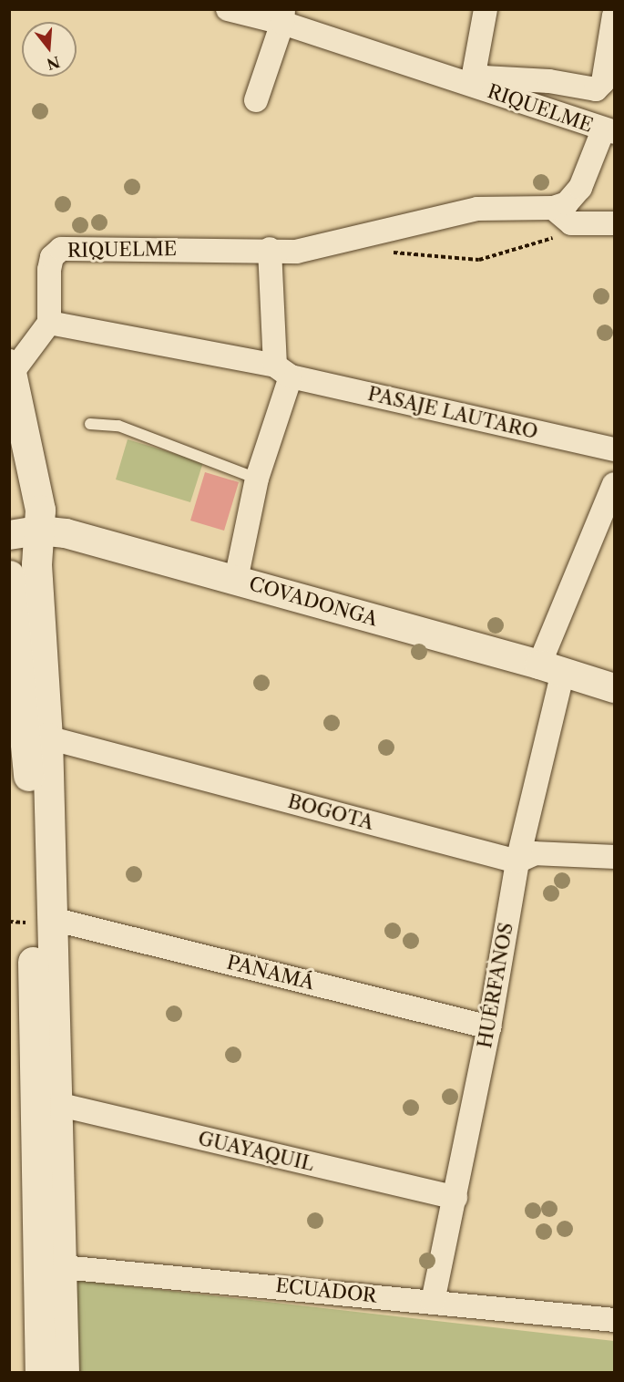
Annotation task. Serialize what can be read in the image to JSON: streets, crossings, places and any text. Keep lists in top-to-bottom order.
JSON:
{
  "streets": {
    "street": [
      "RIQUELME",
      "PASAJE LAUTARO",
      "COVADONGA",
      "BOGOTA",
      "PANAMÁ",
      "HUÉRFANOS",
      "GUAYAQUIL",
      "ECUADOR"
    ]
  },
  "crossings": [
    ["RIQUELME", "PASAJE LAUTARO"],
    ["COVADONGA", "HUÉRFANOS"],
    ["BOGOTA", "HUÉRFANOS"],
    ["PANAMÁ", "HUÉRFANOS"],
    ["HUÉRFANOS", "GUAYAQUIL"],
    ["HUÉRFANOS", "ECUADOR"]
  ],
  "north": "bottom"
}
